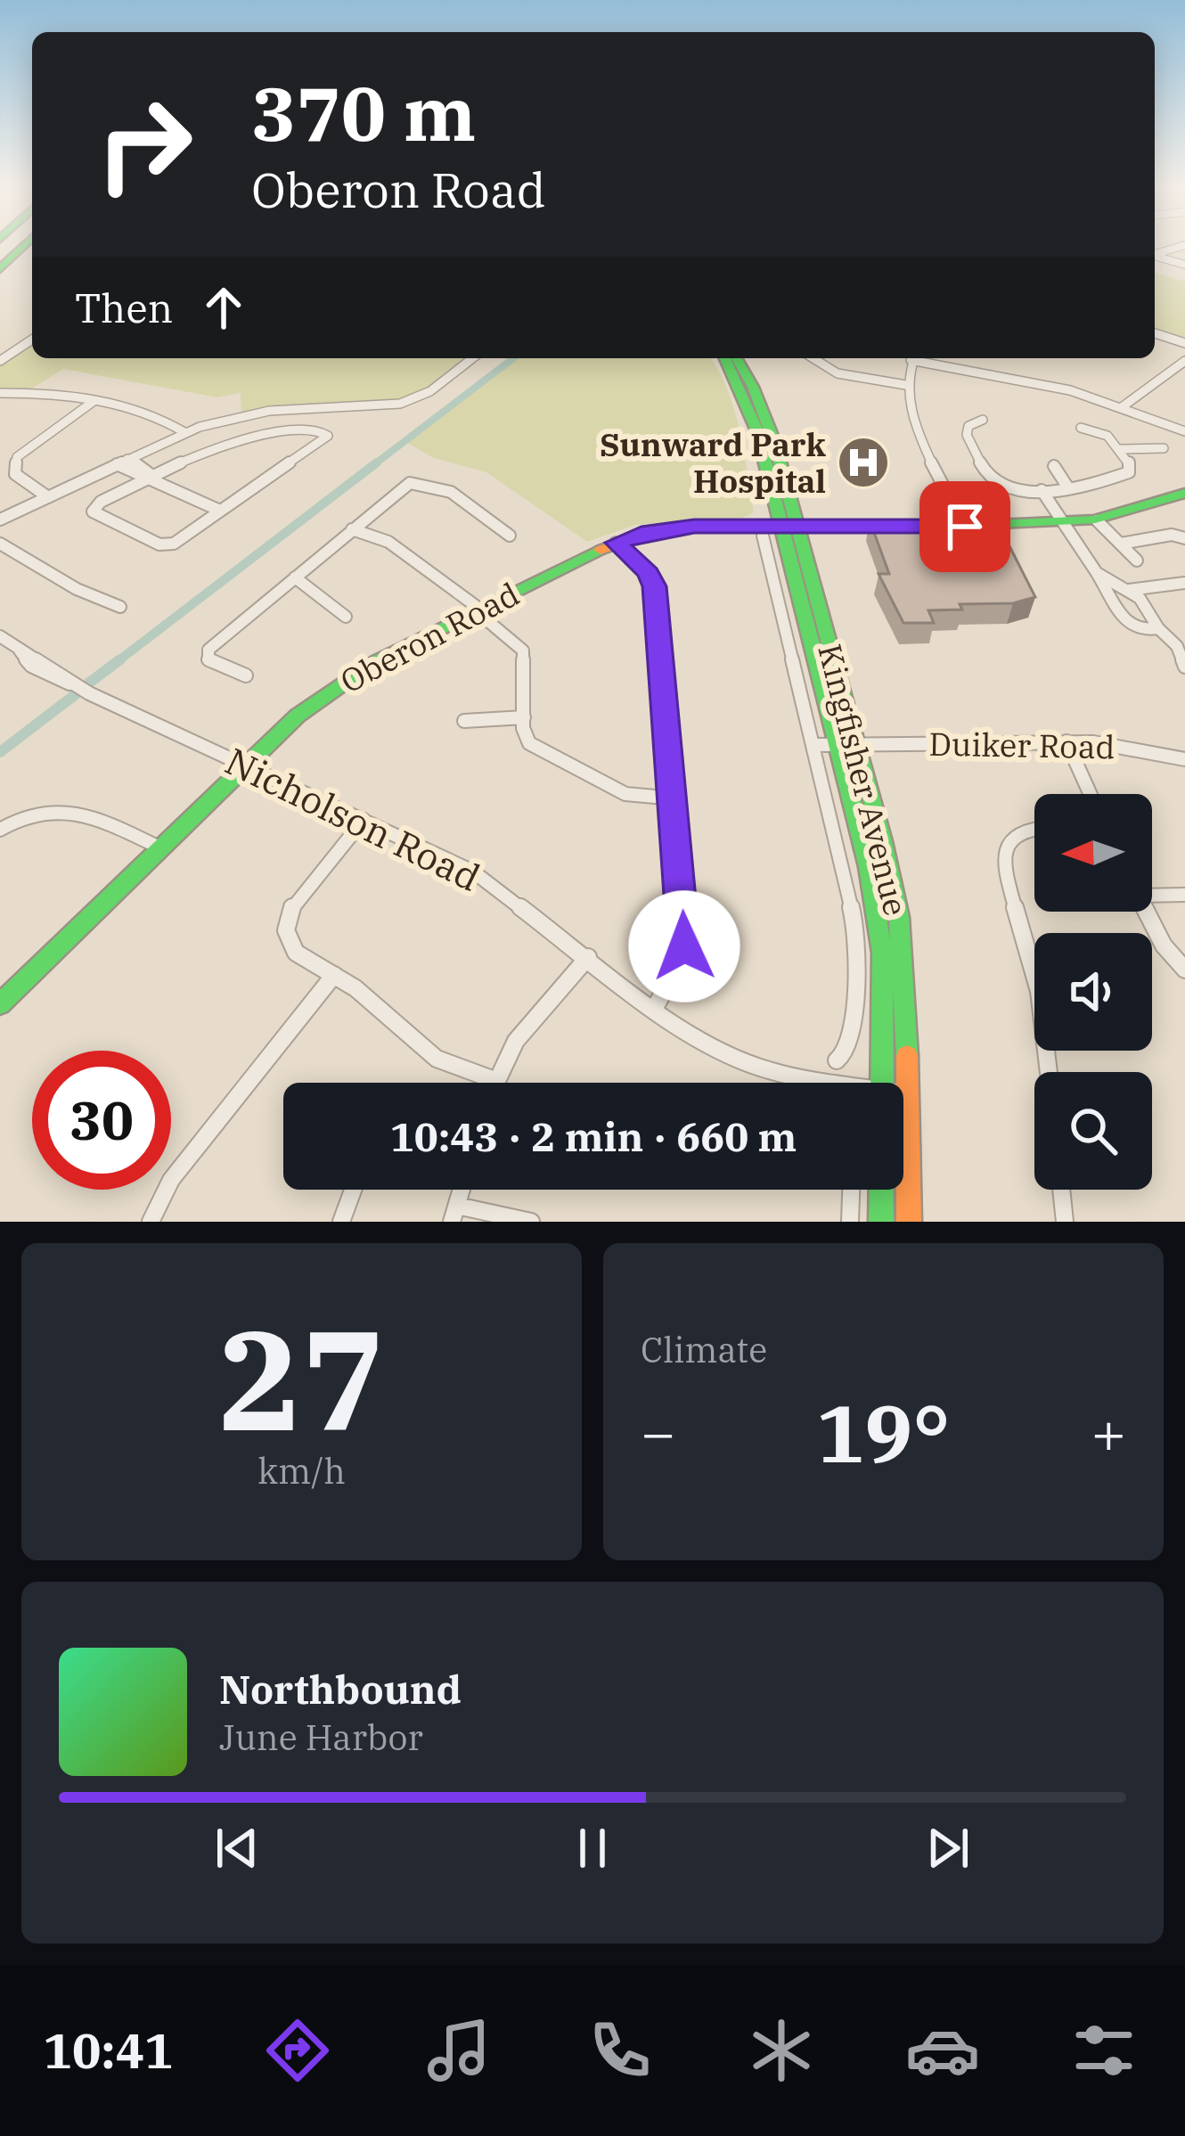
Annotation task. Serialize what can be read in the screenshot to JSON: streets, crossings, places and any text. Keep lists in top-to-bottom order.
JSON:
{
  "streets": {
    "main road": ["Oberon Road", "Kingfisher Avenue"],
    "street": ["Duiker Road", "Nicholson Road"]
  },
  "crossings": [
    ["Oberon Road", "Kingfisher Avenue"],
    ["Oberon Road", "Nicholson Road"],
    ["Duiker Road", "Kingfisher Avenue"],
    ["Kingfisher Avenue", "Nicholson Road"]
  ],
  "places": {
    "hospital": ["Sunward Park Hospital"]
  },
  "north": "left",
  "page": {
    "turn": ["370 m", "Oberon Road"],
    "then": "Then",
    "limit": "30",
    "trip": "10:43 · 2 min · 660 m",
    "tile": [
      ["27", "km/h"],
      "Climate"
    ],
    "heat": ["−", "19°", "+"],
    "song": ["Northbound", "June Harbor"],
    "tabs": "10:41"
  }
}
